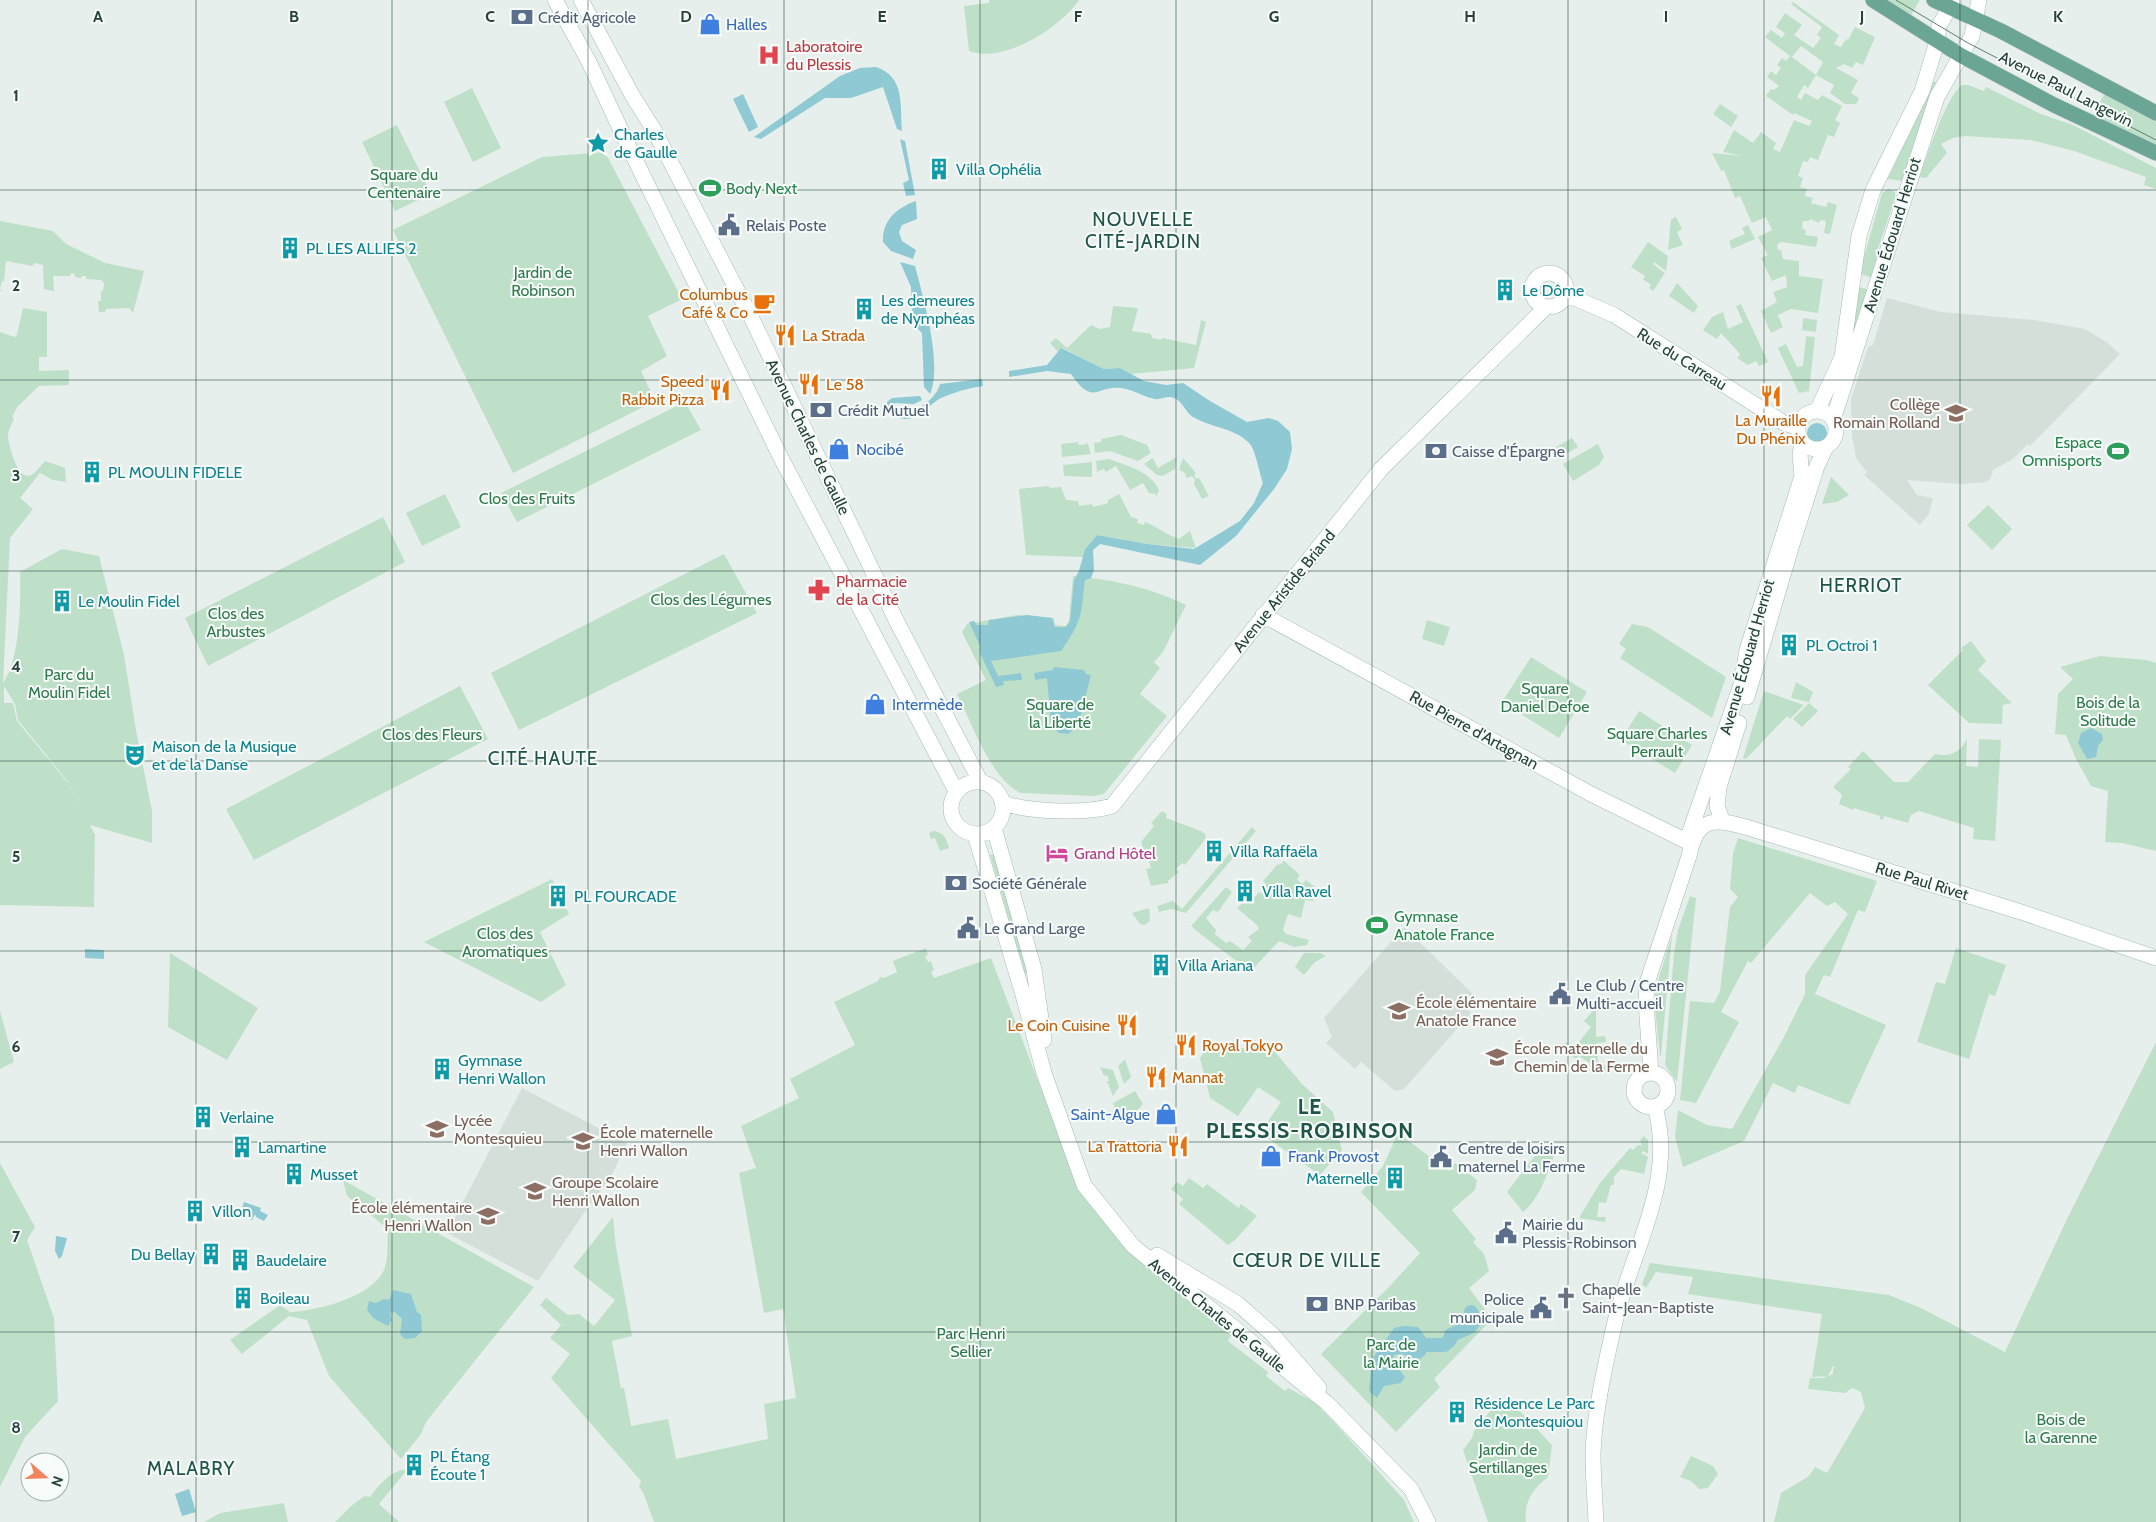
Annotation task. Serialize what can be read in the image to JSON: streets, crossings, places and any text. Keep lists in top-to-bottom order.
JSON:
{
  "streets": {
    "main road": ["Avenue Paul Langevin"],
    "street": [
      "Avenue Édouard Herriot",
      "Rue du Carreau",
      "Avenue Charles de Gaulle",
      "Avenue Aristide Briand",
      "Rue Pierre d'Artagnan",
      "Rue Paul Rivet"
    ]
  },
  "crossings": [
    ["Avenue Paul Langevin", "Avenue Édouard Herriot"],
    ["Avenue Édouard Herriot", "Rue du Carreau"],
    ["Avenue Édouard Herriot", "Rue Pierre d'Artagnan"],
    ["Avenue Édouard Herriot", "Rue Paul Rivet"],
    ["Rue du Carreau", "Avenue Aristide Briand"],
    ["Avenue Charles de Gaulle", "Avenue Aristide Briand"],
    ["Avenue Aristide Briand", "Rue Pierre d'Artagnan"]
  ],
  "districts": [
    "NOUVELLE CITÉ-JARDIN",
    "HERRIOT",
    "CITÉ HAUTE",
    "LE PLESSIS-ROBINSON",
    "CŒUR DE VILLE",
    "MALABRY"
  ],
  "parks": [
    "Square du Centenaire",
    "Jardin de Robinson",
    "Clos des Fruits",
    "Clos des Légumes",
    "Clos des Arbustes",
    "Parc du Moulin Fidel",
    "Square Daniel Defoe",
    "Bois de la Solitude",
    "Square de la Liberté",
    "Square Charles Perrault",
    "Clos des Fleurs",
    "Clos des Aromatiques",
    "Parc Henri Sellier",
    "Parc de la Mairie",
    "Bois de la Garenne",
    "Jardin de Sertillanges"
  ],
  "places": {
    "bank": [
      "Crédit Agricole",
      "Crédit Mutuel",
      "Caisse d'Épargne",
      "Société Générale",
      "BNP Paribas"
    ],
    "shop": [
      "Halles",
      "Nocibé",
      "Intermède",
      "Saint-Algue",
      "Frank Provost"
    ],
    "hospital": ["Laboratoire du Plessis"],
    "place": ["Charles de Gaulle"],
    "building": [
      "Villa Ophélia",
      "PL LES ALLIES 2",
      "Le Dôme",
      "Les demeures de Nymphéas",
      "PL MOULIN FIDELE",
      "Le Moulin Fidel",
      "PL Octroi 1",
      "Villa Raffaëla",
      "Villa Ravel",
      "PL FOURCADE",
      "Villa Ariana",
      "Gymnase Henri Wallon",
      "Verlaine",
      "Lamartine",
      "Musset",
      "Maternelle",
      "Villon",
      "Du Bellay",
      "Baudelaire",
      "Boileau",
      "Résidence Le Parc de Montesquiou",
      "PL Étang Écoute 1"
    ],
    "sports": ["Body Next", "Espace Omnisports", "Gymnase Anatole France"],
    "public building": [
      "Relais Poste",
      "Le Grand Large",
      "Le Club / Centre Multi-accueil",
      "Centre de loisirs maternel La Ferme",
      "Mairie du Plessis-Robinson",
      "Police municipale"
    ],
    "cafe": ["Columbus Café & Co"],
    "restaurant": [
      "La Strada",
      "Le 58",
      "Speed Rabbit Pizza",
      "La Muraille Du Phénix",
      "Le Coin Cuisine",
      "Royal Tokyo",
      "Mannat",
      "La Trattoria"
    ],
    "school or university": [
      "Collège Romain Rolland",
      "École élémentaire Anatole France",
      "École maternelle du Chemin de la Ferme",
      "Lycée Montesquieu",
      "École maternelle Henri Wallon",
      "Groupe Scolaire Henri Wallon",
      "École élémentaire Henri Wallon"
    ],
    "pharmacy": ["Pharmacie de la Cité"],
    "theatre": ["Maison de la Musique et de la Danse"],
    "hotel": ["Grand Hôtel"],
    "church": ["Chapelle Saint-Jean-Baptiste"]
  },
  "north": "right",
  "grid": {
    "columns": [
      "A",
      "B",
      "C",
      "D",
      "E",
      "F",
      "G",
      "H",
      "I",
      "J",
      "K"
    ],
    "rows": [
      "1",
      "2",
      "3",
      "4",
      "5",
      "6",
      "7",
      "8"
    ]
  }
}
